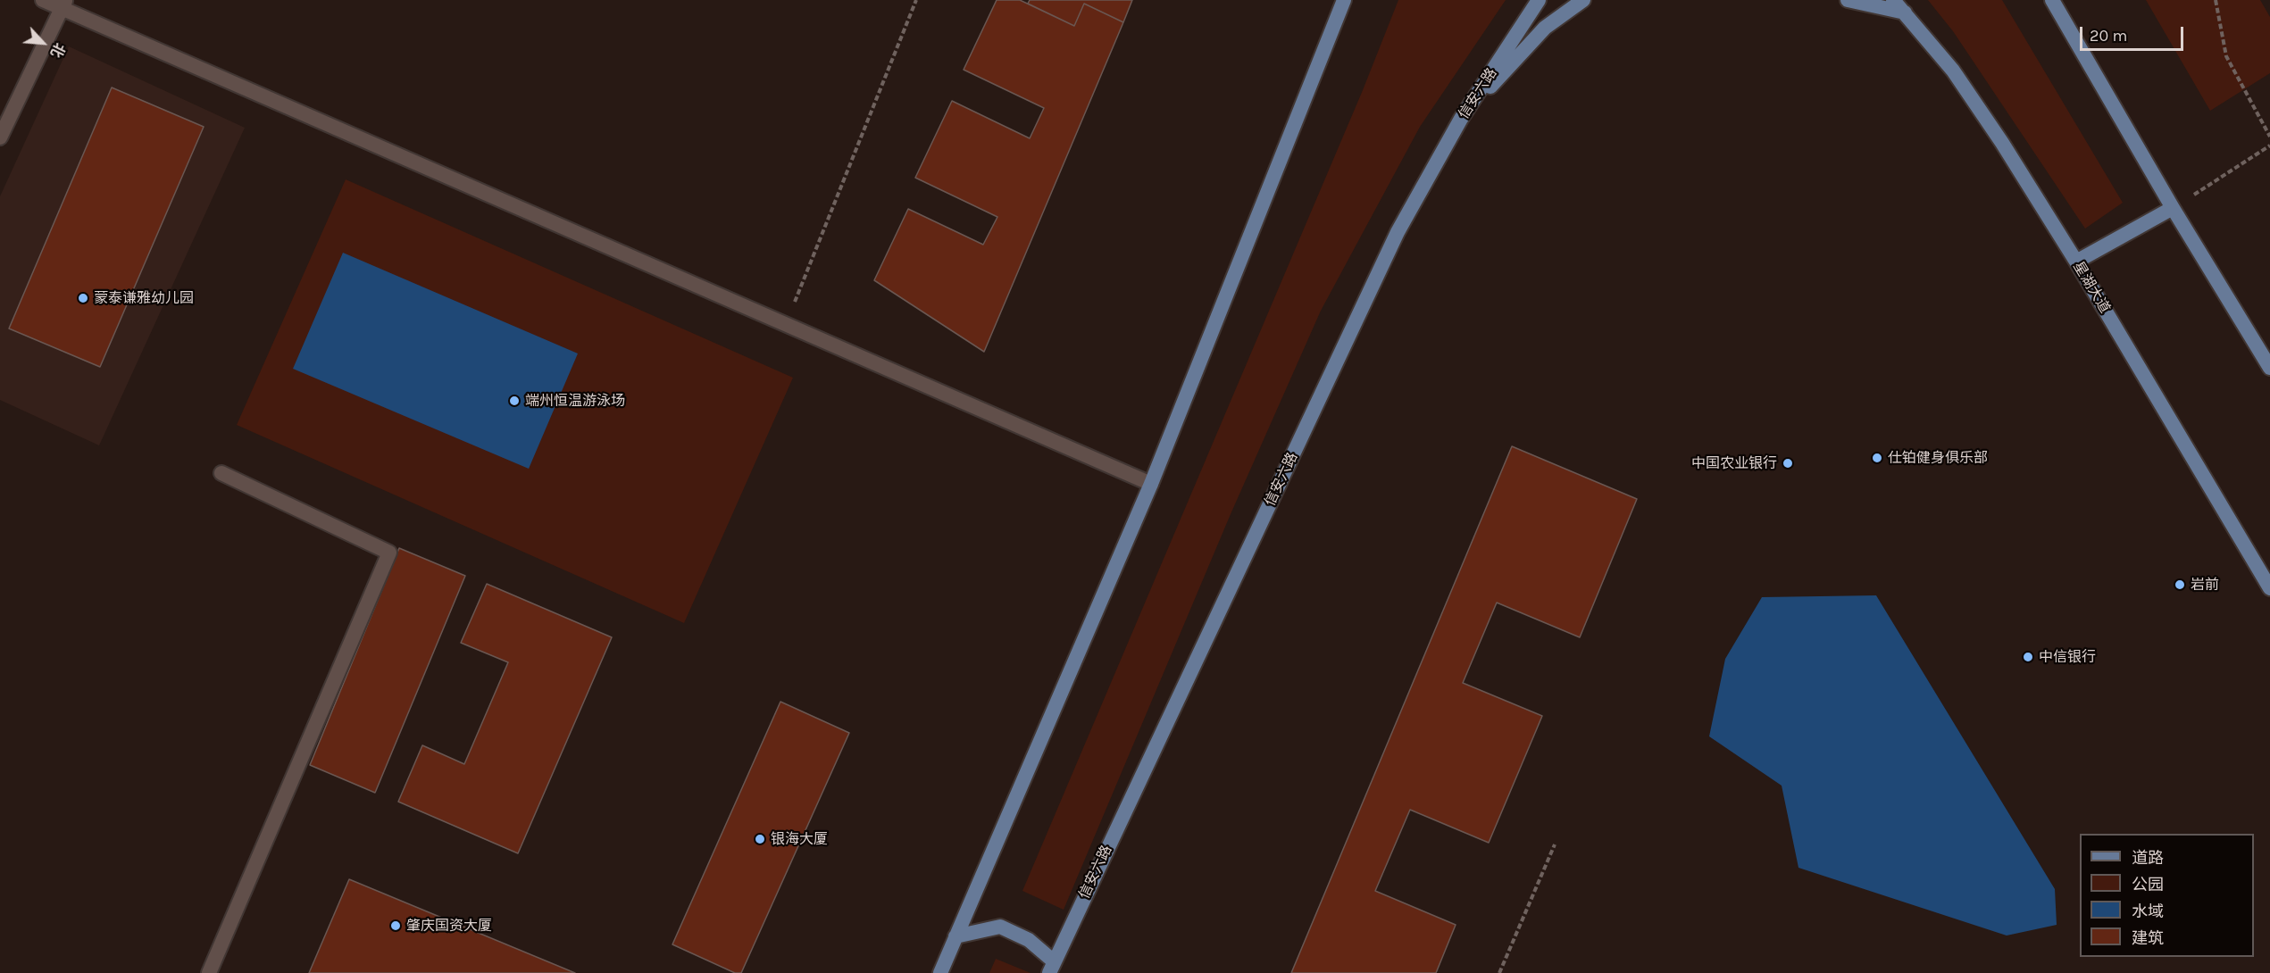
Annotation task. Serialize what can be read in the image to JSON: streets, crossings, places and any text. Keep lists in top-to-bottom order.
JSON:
{
  "streets": {
    "main road": ["信安六路", "星湖大道"]
  },
  "places": [
    "蒙泰谦雅幼儿园",
    "端州恒温游泳场",
    "仕铂健身俱乐部",
    "中国农业银行",
    "岩前",
    "中信银行",
    "银海大厦",
    "肇庆国资大厦"
  ],
  "legend": [
    "道路",
    "公园",
    "水域",
    "建筑"
  ],
  "scale_bar": "20 m",
  "north": "bottom right"
}
